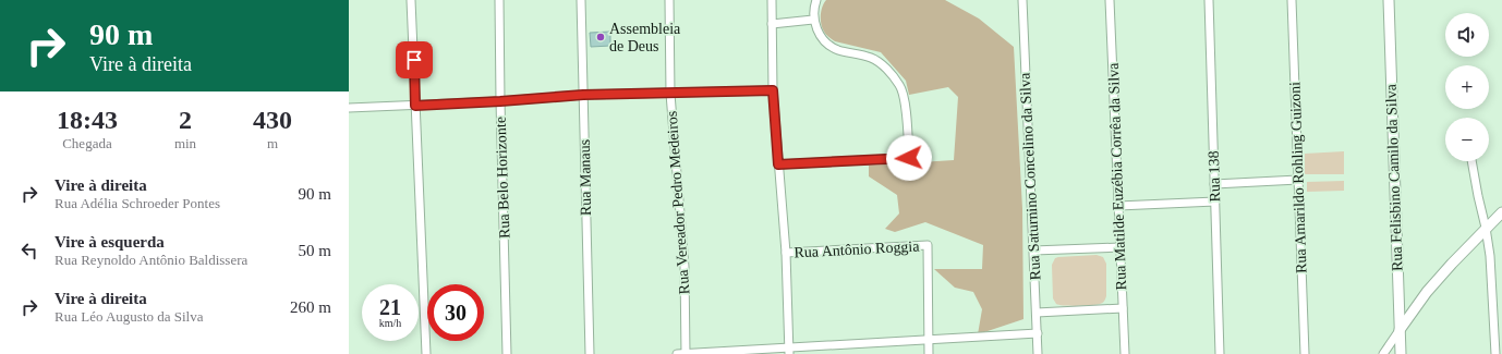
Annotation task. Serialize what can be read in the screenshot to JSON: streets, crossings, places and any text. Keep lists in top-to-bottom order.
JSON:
{
  "streets": {
    "street": [
      "Rua Saturnino Concelino da Silva",
      "Rua Matilde Euzébia Corrêa da Silva",
      "Rua 138",
      "Rua Belo Horizonte",
      "Rua Manaus",
      "Rua Amarildo Rohling Guizoni",
      "Rua Felisbino Camilo da Silva",
      "Rua Vereador Pedro Medeiros",
      "Rua Antônio Roggia"
    ]
  },
  "places": ["Assembleia de Deus"],
  "page": {
    "turn": ["90 m", "Vire à direita"],
    "map_buttons": ["+", "−"],
    "eta": [
      "18:43",
      "Chegada",
      "2",
      "min",
      "430",
      "m"
    ],
    "list": [
      {
        "name": "Vire à direita",
        "note": "Rua Adélia Schroeder Pontes",
        "value": "90 m"
      },
      {
        "name": "Vire à esquerda",
        "note": "Rua Reynoldo Antônio Baldissera",
        "value": "50 m"
      },
      {
        "name": "Vire à direita",
        "note": "Rua Léo Augusto da Silva",
        "value": "260 m"
      }
    ],
    "speed": "21 km/h",
    "limit": "30"
  }
}
